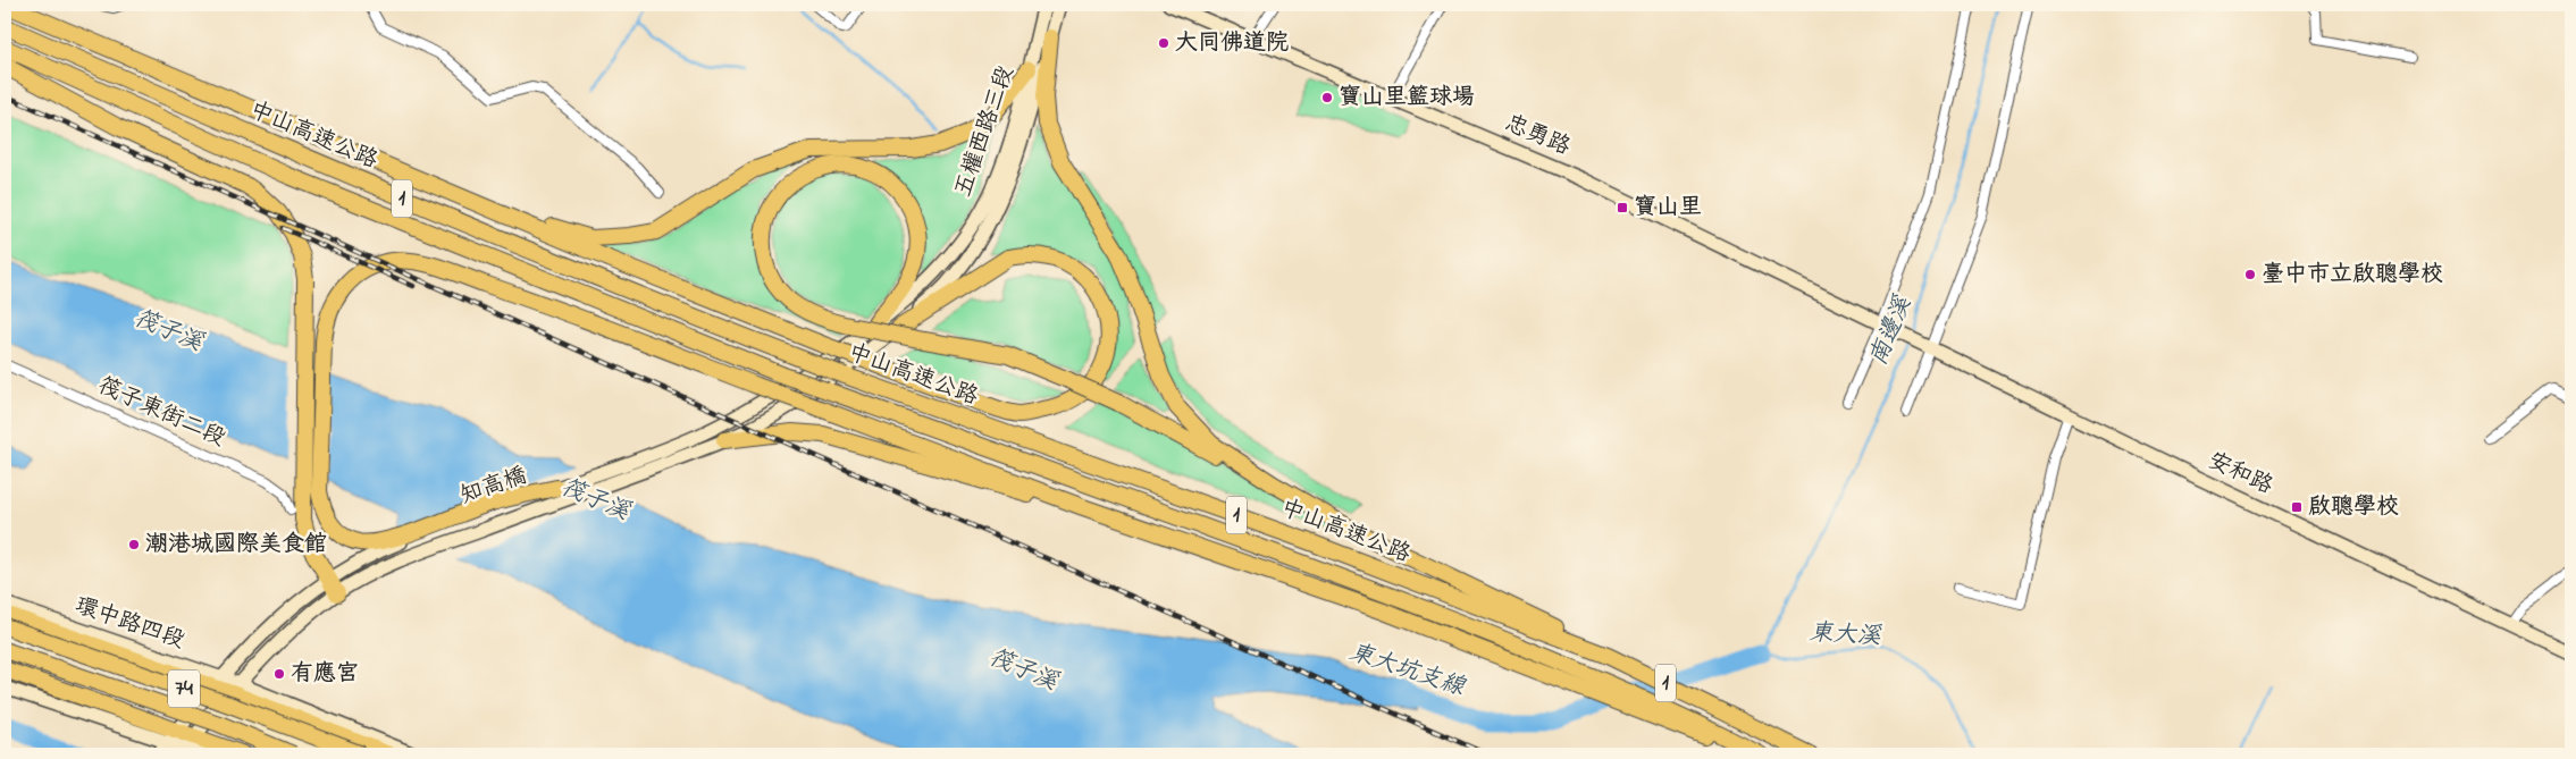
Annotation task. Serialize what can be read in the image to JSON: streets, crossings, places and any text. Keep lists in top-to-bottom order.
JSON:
{
  "streets": {
    "highway": ["中山高速公路", "1", "74"],
    "main road": [
      "五權西路三段",
      "忠勇路",
      "安和路",
      "知高橋",
      "環中路四段"
    ],
    "street": ["筏子東街二段"]
  },
  "crossings": [
    ["五權西路三段", "知高橋"],
    ["忠勇路", "安和路"]
  ],
  "water": [
    "筏子溪",
    "南邊溪",
    "東大溪",
    "東大坑支線"
  ],
  "places": {
    "other": [
      "大同佛道院",
      "寶山里籃球場",
      "臺中市立啟聰學校",
      "潮港城國際美食館",
      "有應宮"
    ],
    "transit": ["寶山里", "啟聰學校"]
  }
}
